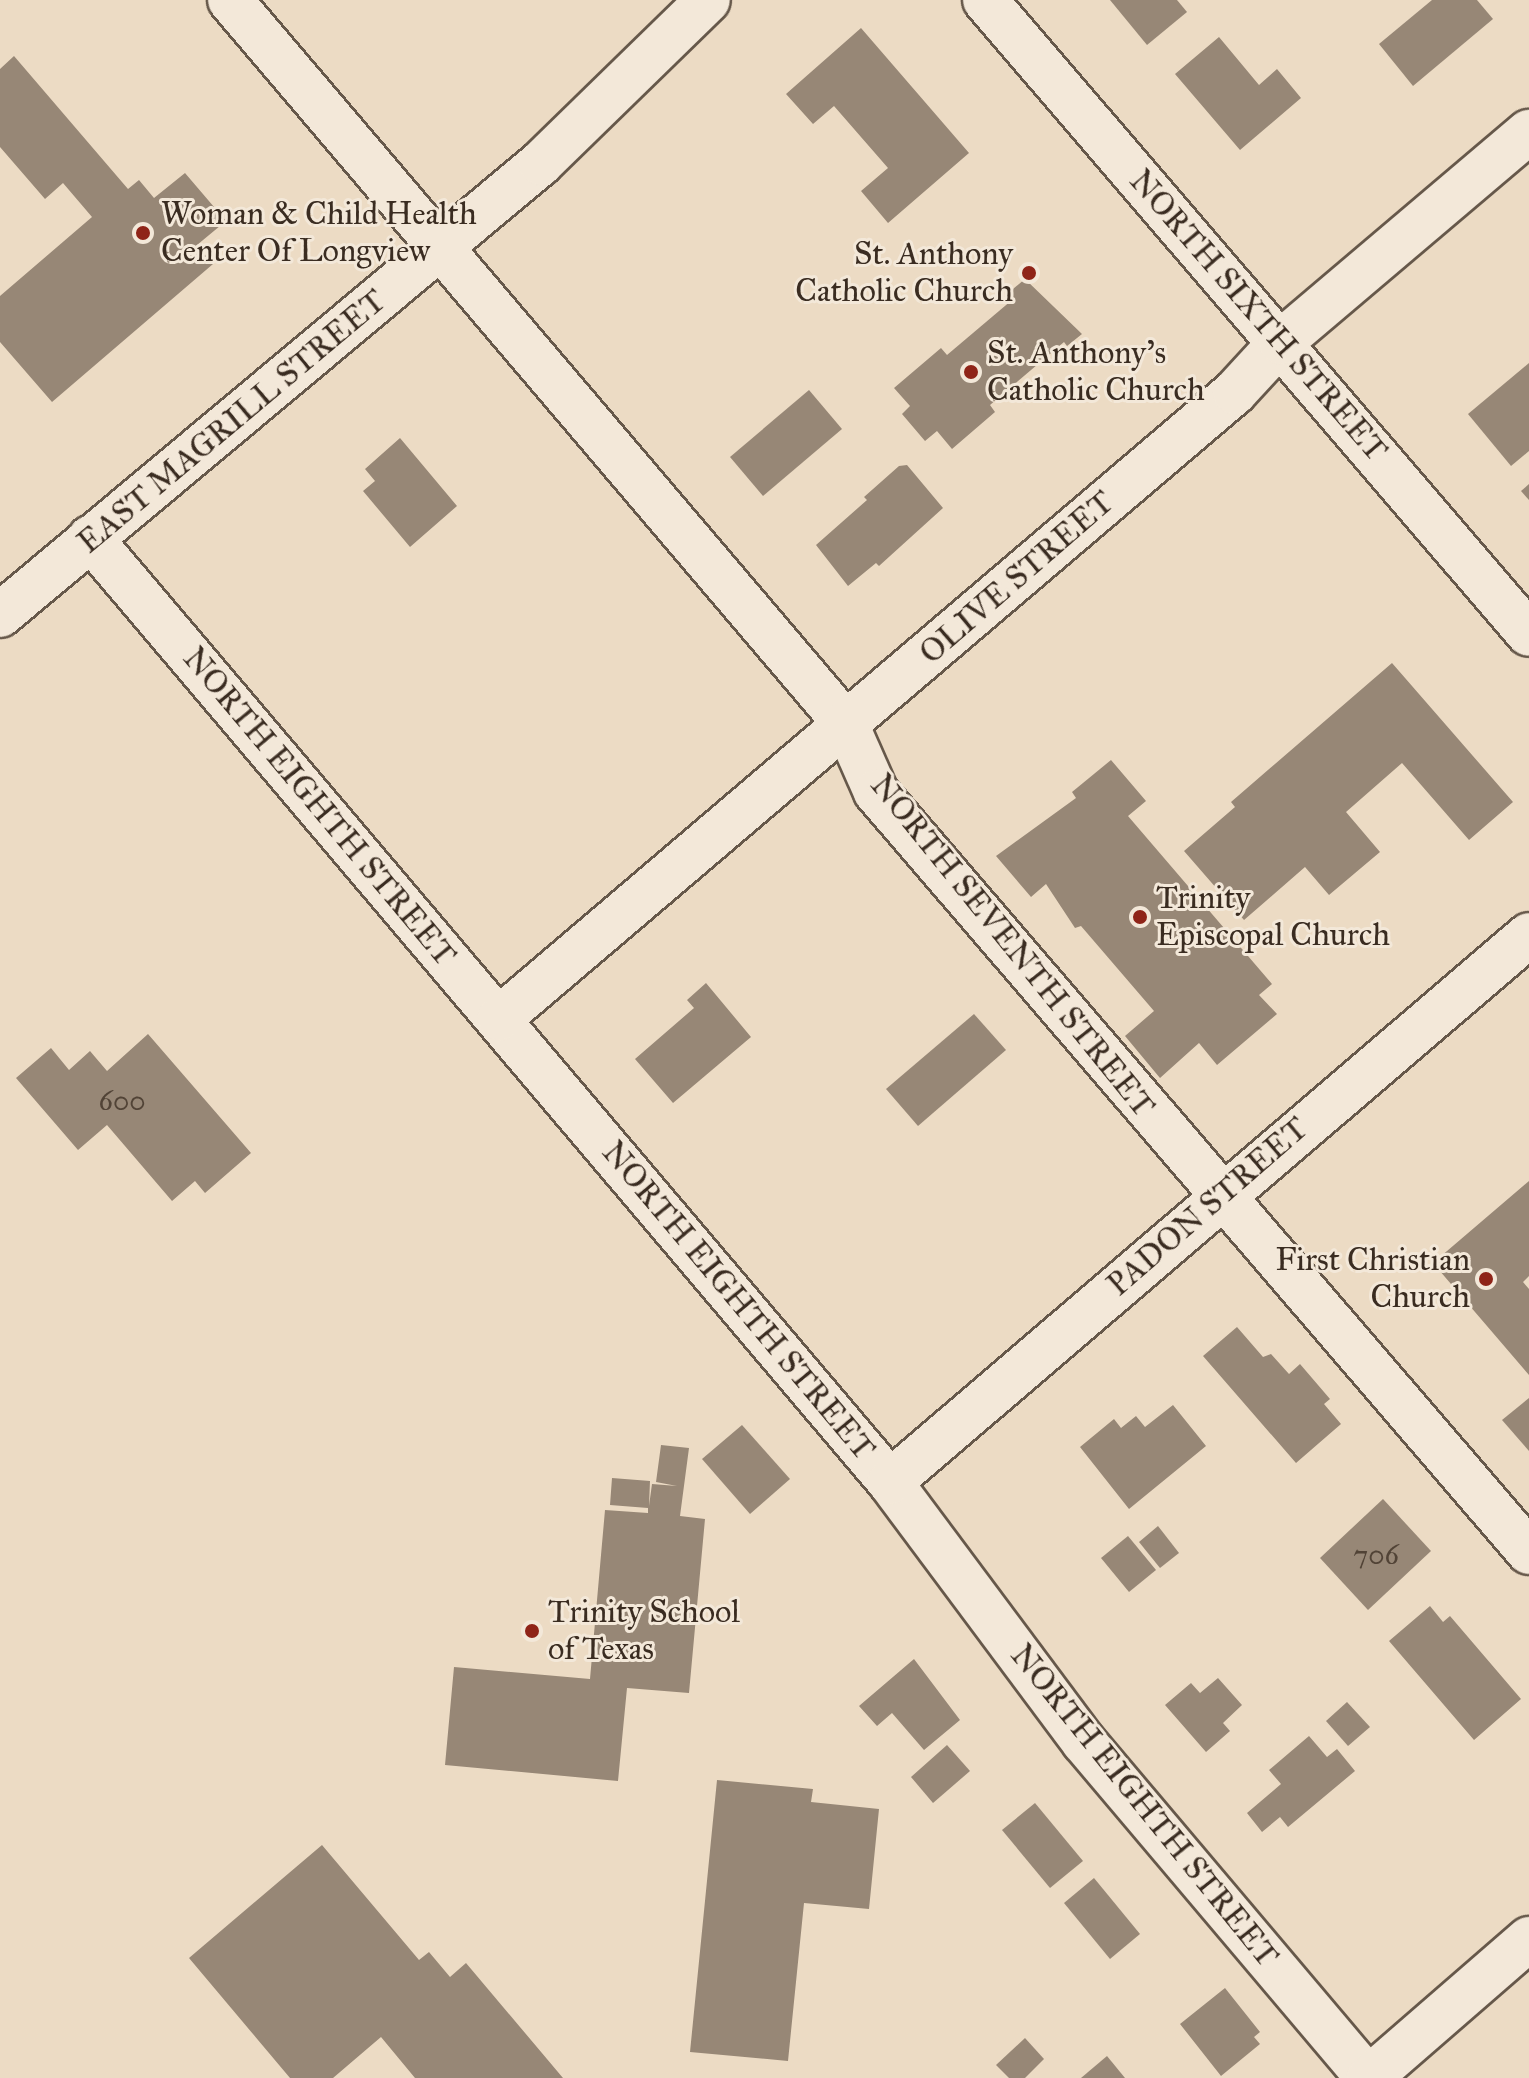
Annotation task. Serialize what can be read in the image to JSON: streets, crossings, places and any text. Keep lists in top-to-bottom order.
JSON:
{
  "streets": {
    "street": [
      "NORTH SIXTH STREET",
      "EAST MAGRILL STREET",
      "OLIVE STREET",
      "NORTH EIGHTH STREET",
      "NORTH SEVENTH STREET",
      "PADON STREET"
    ]
  },
  "crossings": [
    ["NORTH SIXTH STREET", "OLIVE STREET"],
    ["EAST MAGRILL STREET", "NORTH EIGHTH STREET"],
    ["EAST MAGRILL STREET", "NORTH SEVENTH STREET"],
    ["OLIVE STREET", "NORTH EIGHTH STREET"],
    ["OLIVE STREET", "NORTH SEVENTH STREET"],
    ["NORTH EIGHTH STREET", "PADON STREET"],
    ["NORTH SEVENTH STREET", "PADON STREET"]
  ],
  "places": [
    "Woman & Child Health Center Of Longview",
    "St. Anthony Catholic Church",
    "St. Anthony's Catholic Church",
    "Trinity Episcopal Church",
    "First Christian Church",
    "Trinity School of Texas"
  ],
  "house_numbers": ["600", "706"]
}
